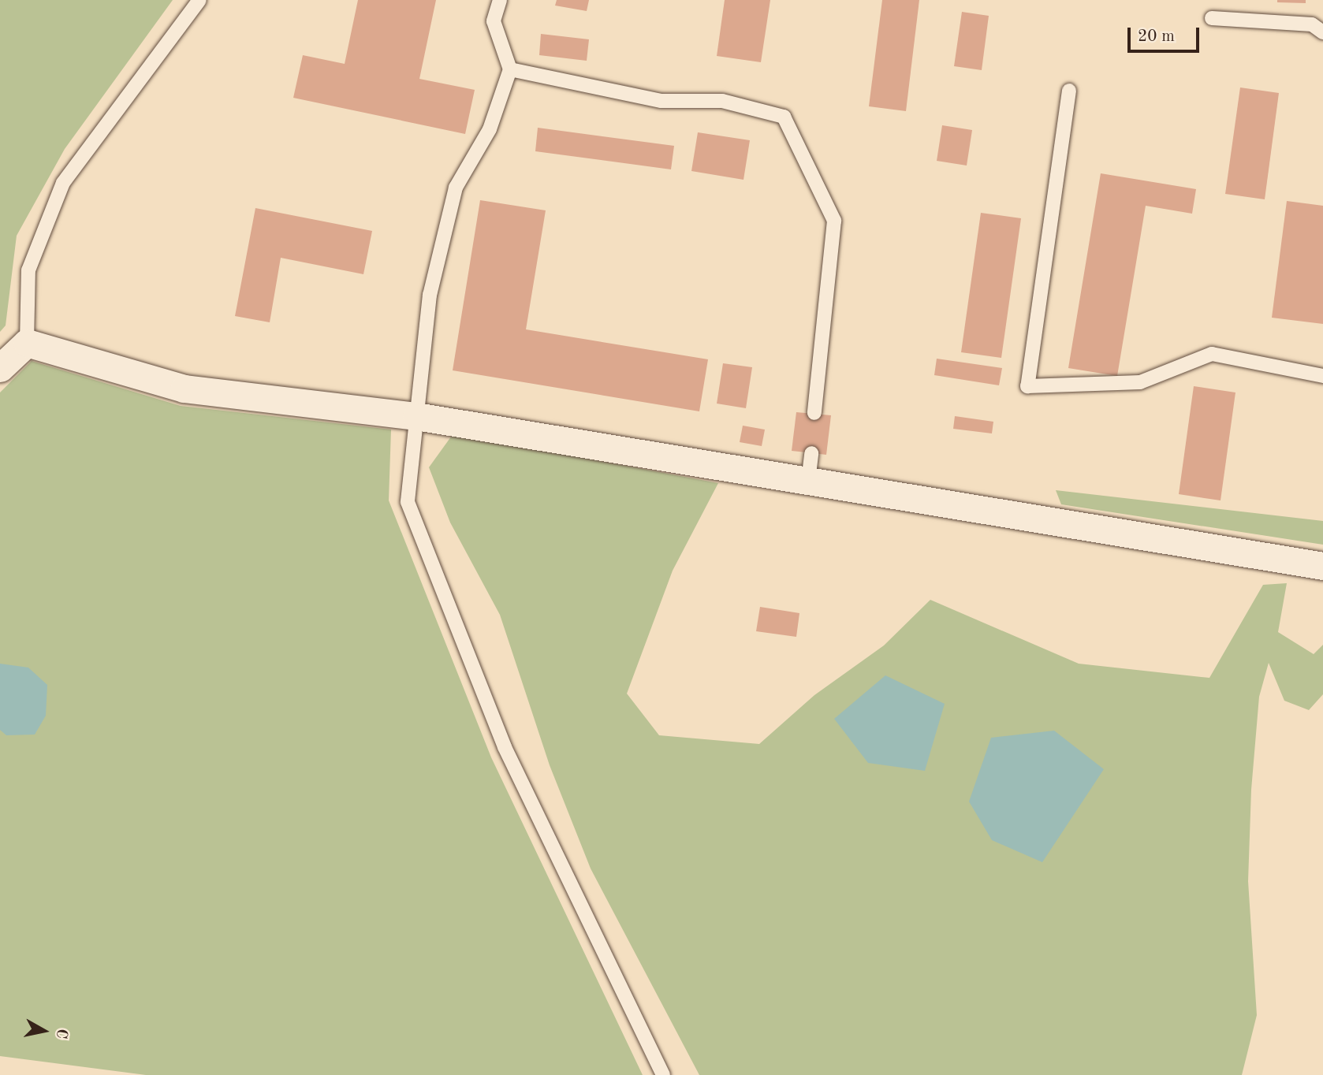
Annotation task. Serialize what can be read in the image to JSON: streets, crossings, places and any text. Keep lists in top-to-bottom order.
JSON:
{
  "scale_bar": "20 m",
  "north": "right"
}
